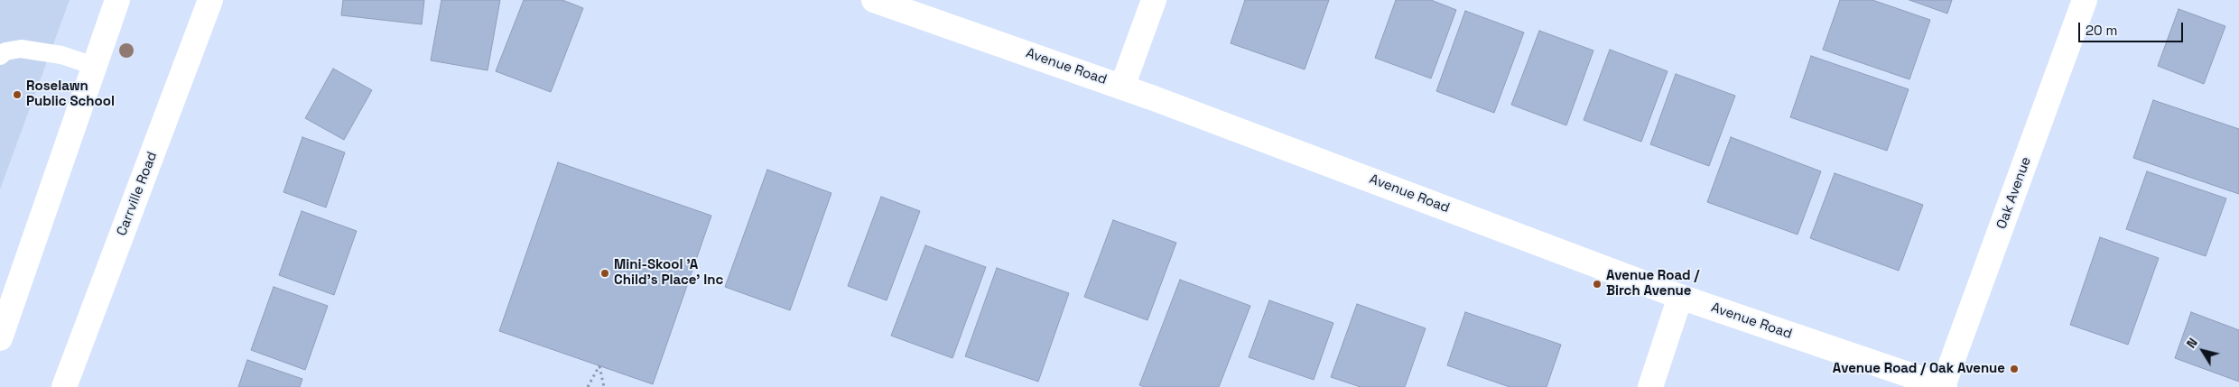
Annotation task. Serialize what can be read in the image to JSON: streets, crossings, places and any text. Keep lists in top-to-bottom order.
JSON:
{
  "streets": {
    "street": ["Avenue Road", "Oak Avenue", "Carrville Road"]
  },
  "crossings": [
    ["Avenue Road", "Oak Avenue"]
  ],
  "places": [
    "Roselawn Public School",
    "Mini-Skool 'A Child's Place' Inc",
    "Avenue Road / Birch Avenue",
    "Avenue Road / Oak Avenue"
  ],
  "scale_bar": "20 m",
  "north": "top left"
}
